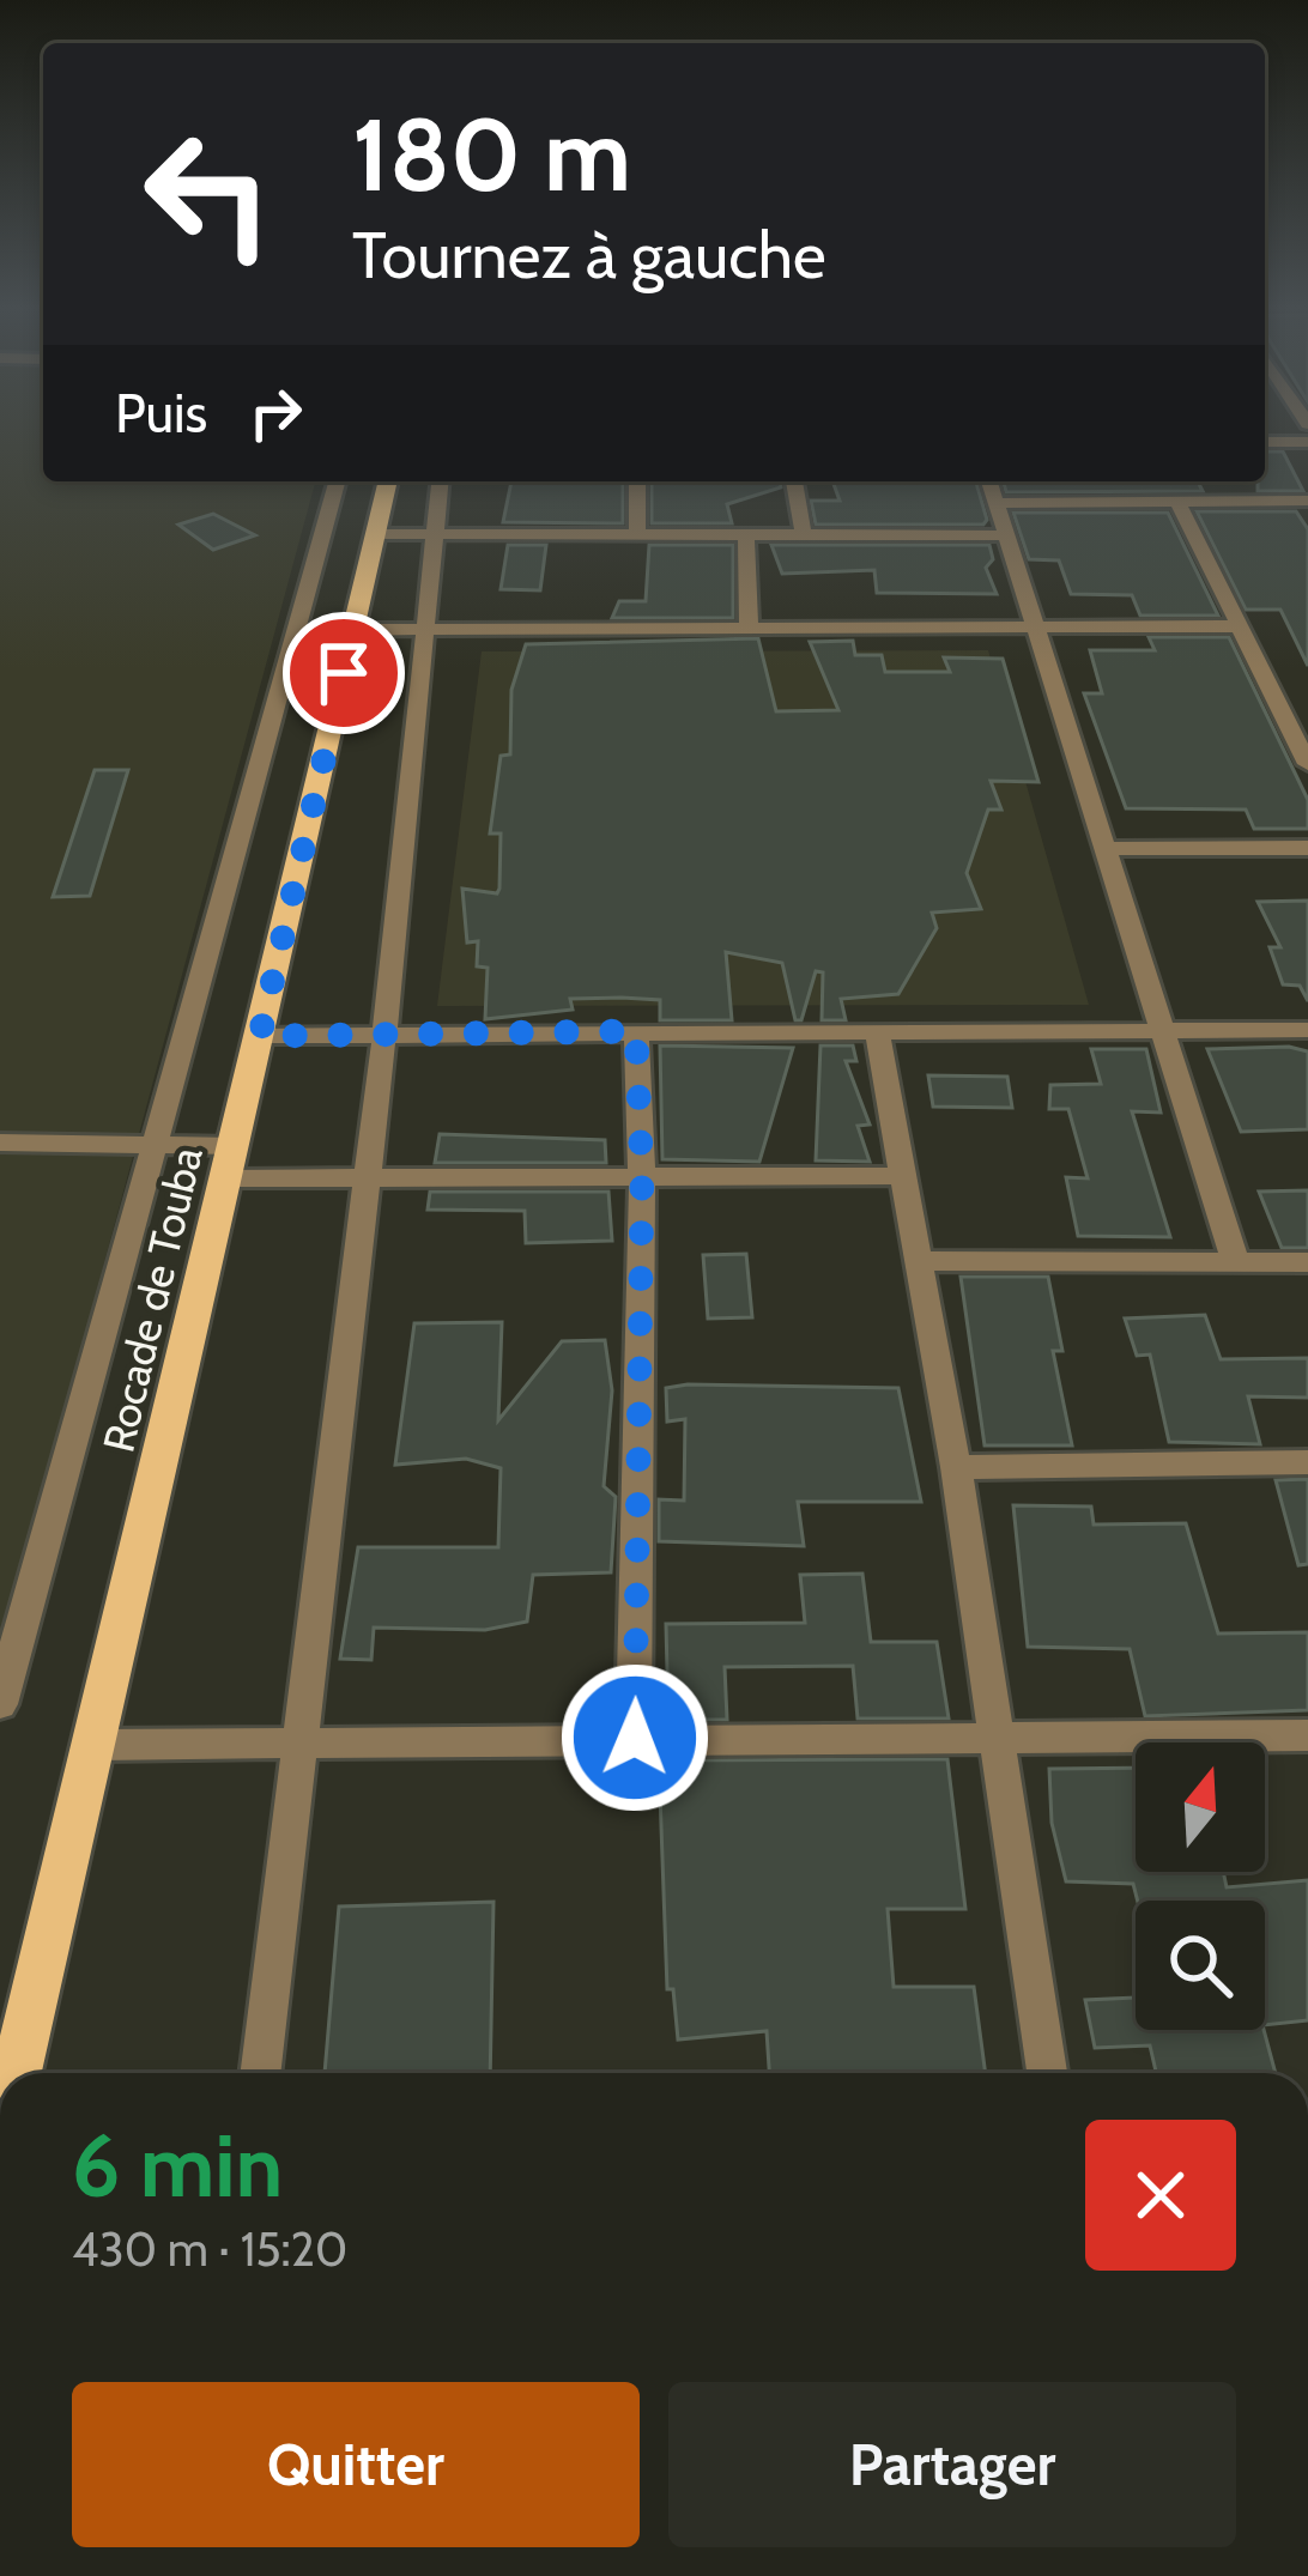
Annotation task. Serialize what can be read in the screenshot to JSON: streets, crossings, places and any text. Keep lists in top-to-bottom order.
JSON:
{
  "streets": {
    "main road": ["Rocade de Touba"]
  },
  "north": "top",
  "page": {
    "turn": ["180 m", "Tournez à gauche"],
    "then": "Puis",
    "heading": ["6 min", "430 m · 15:20"],
    "buttons": ["Quitter", "Partager"]
  }
}
